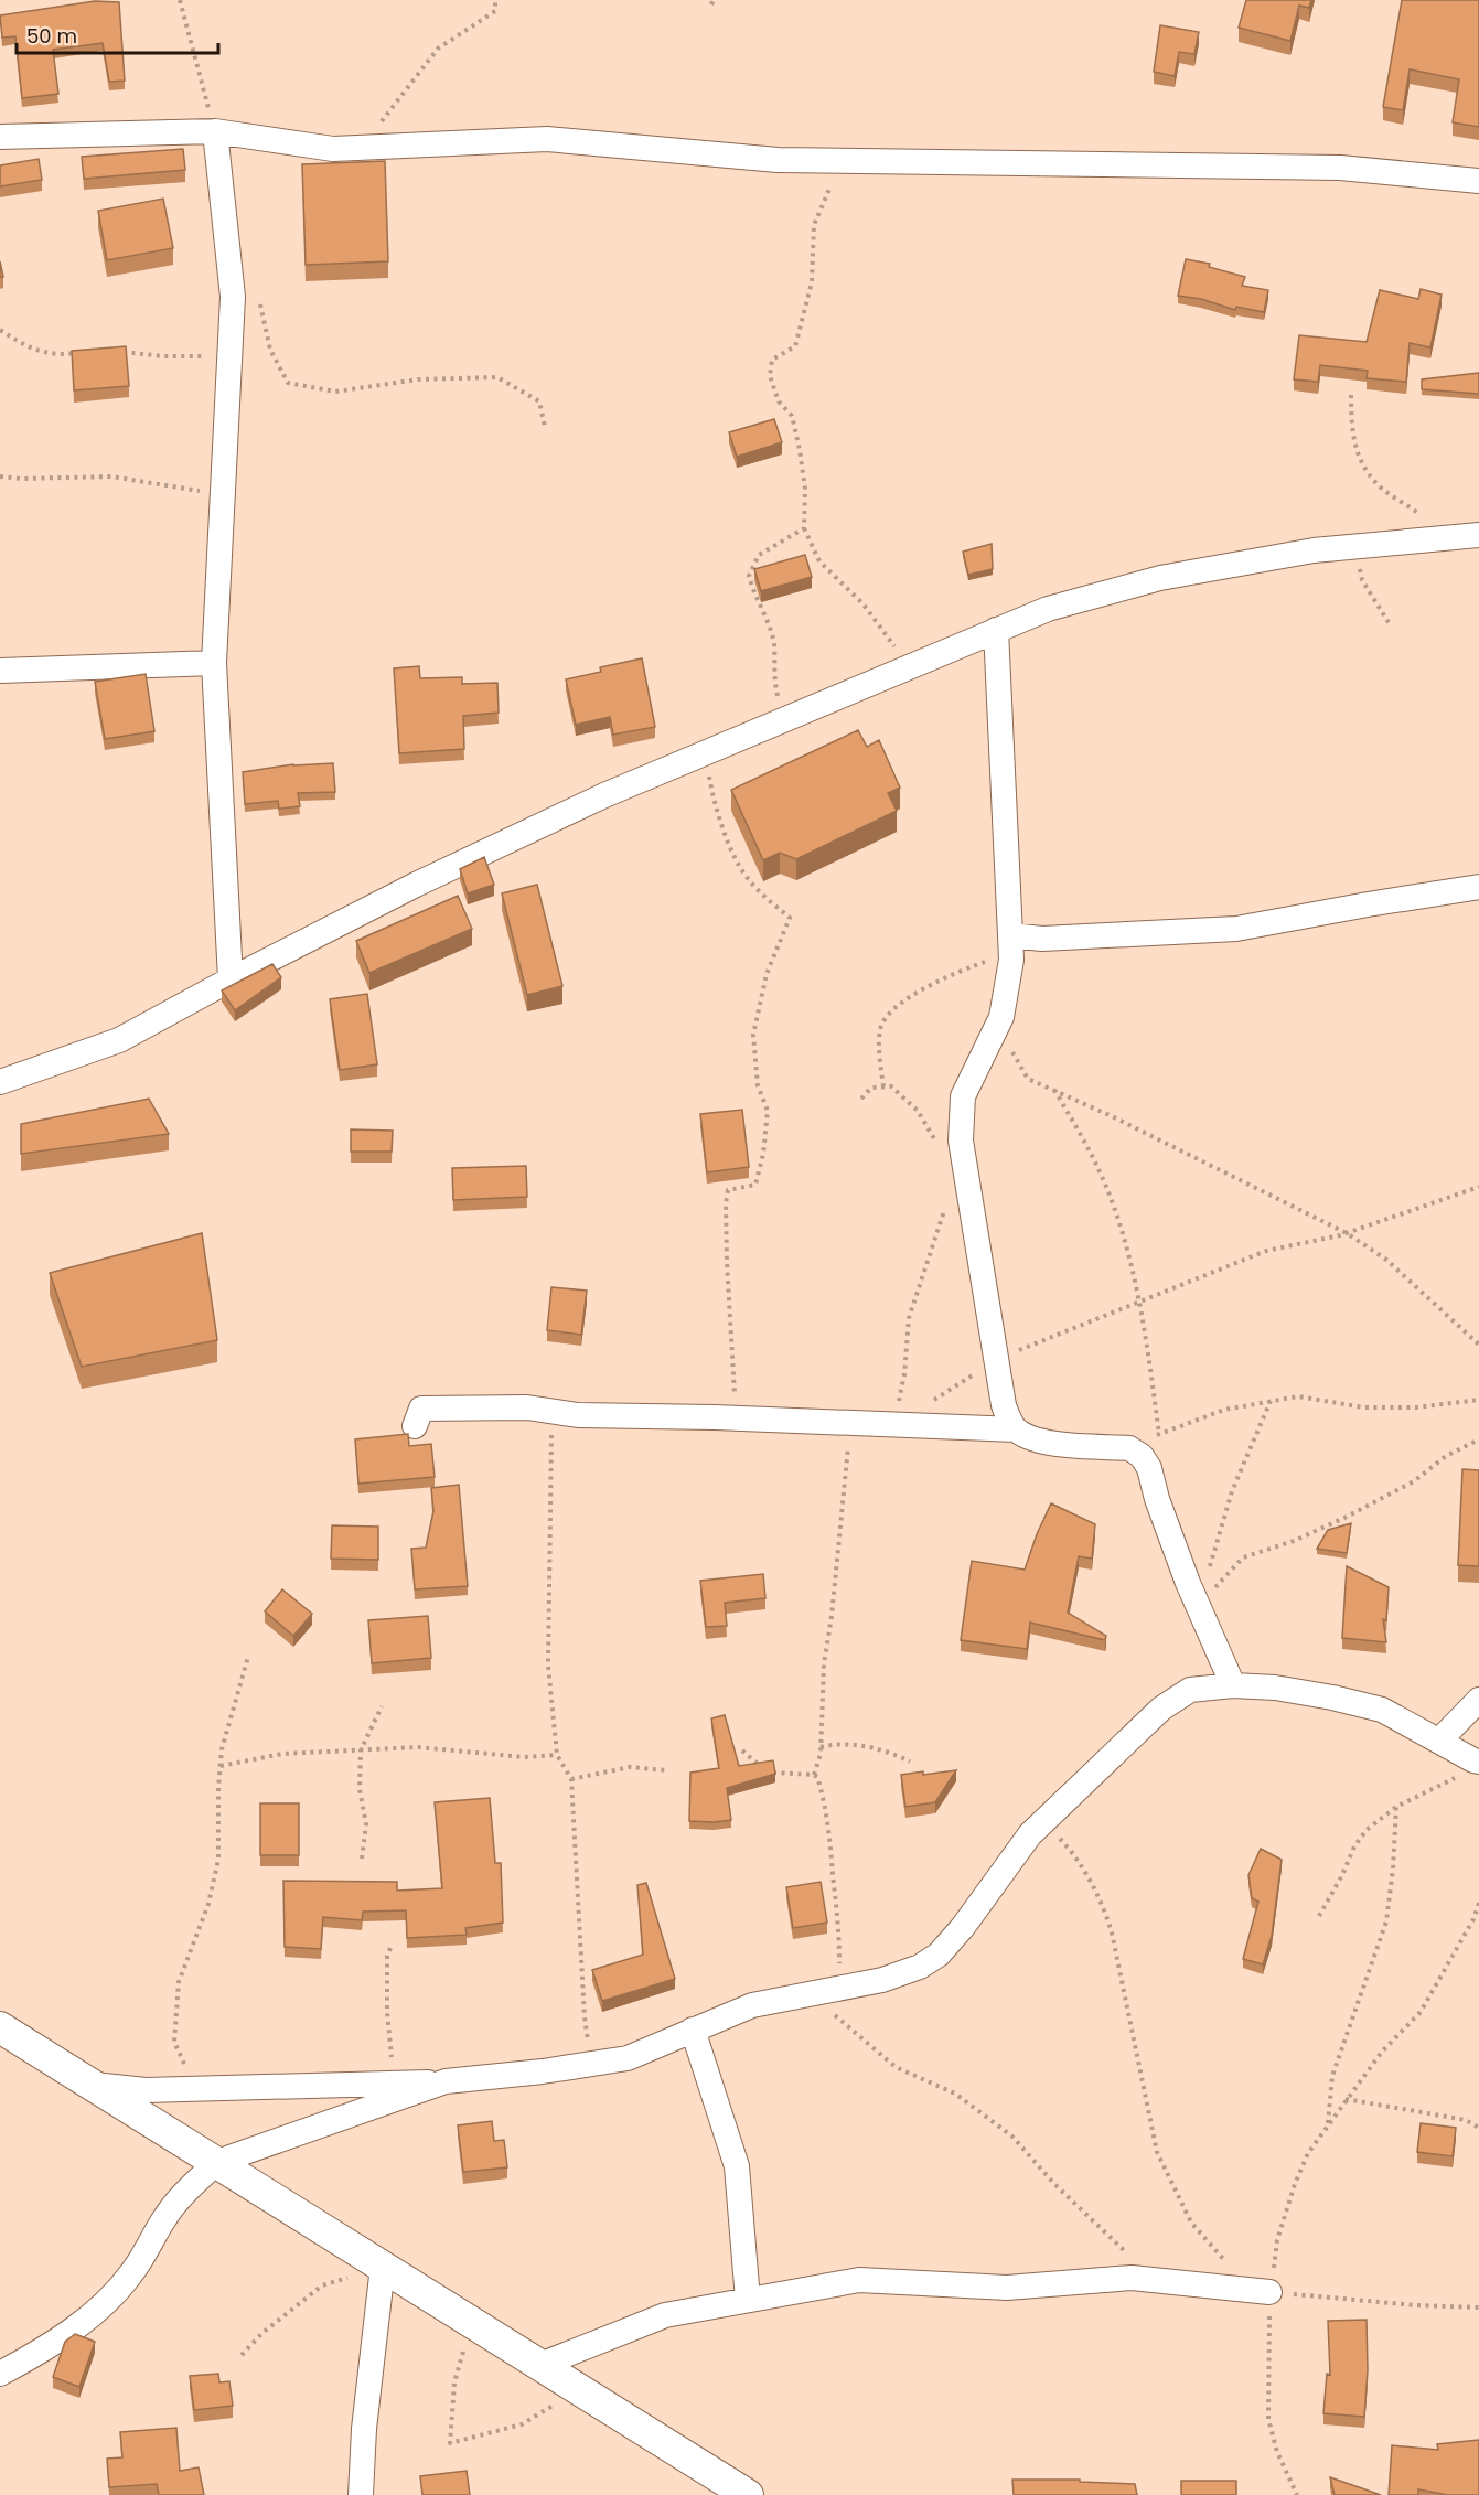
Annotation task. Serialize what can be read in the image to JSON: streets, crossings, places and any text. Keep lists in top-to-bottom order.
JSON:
{
  "scale_bar": "50 m"
}
